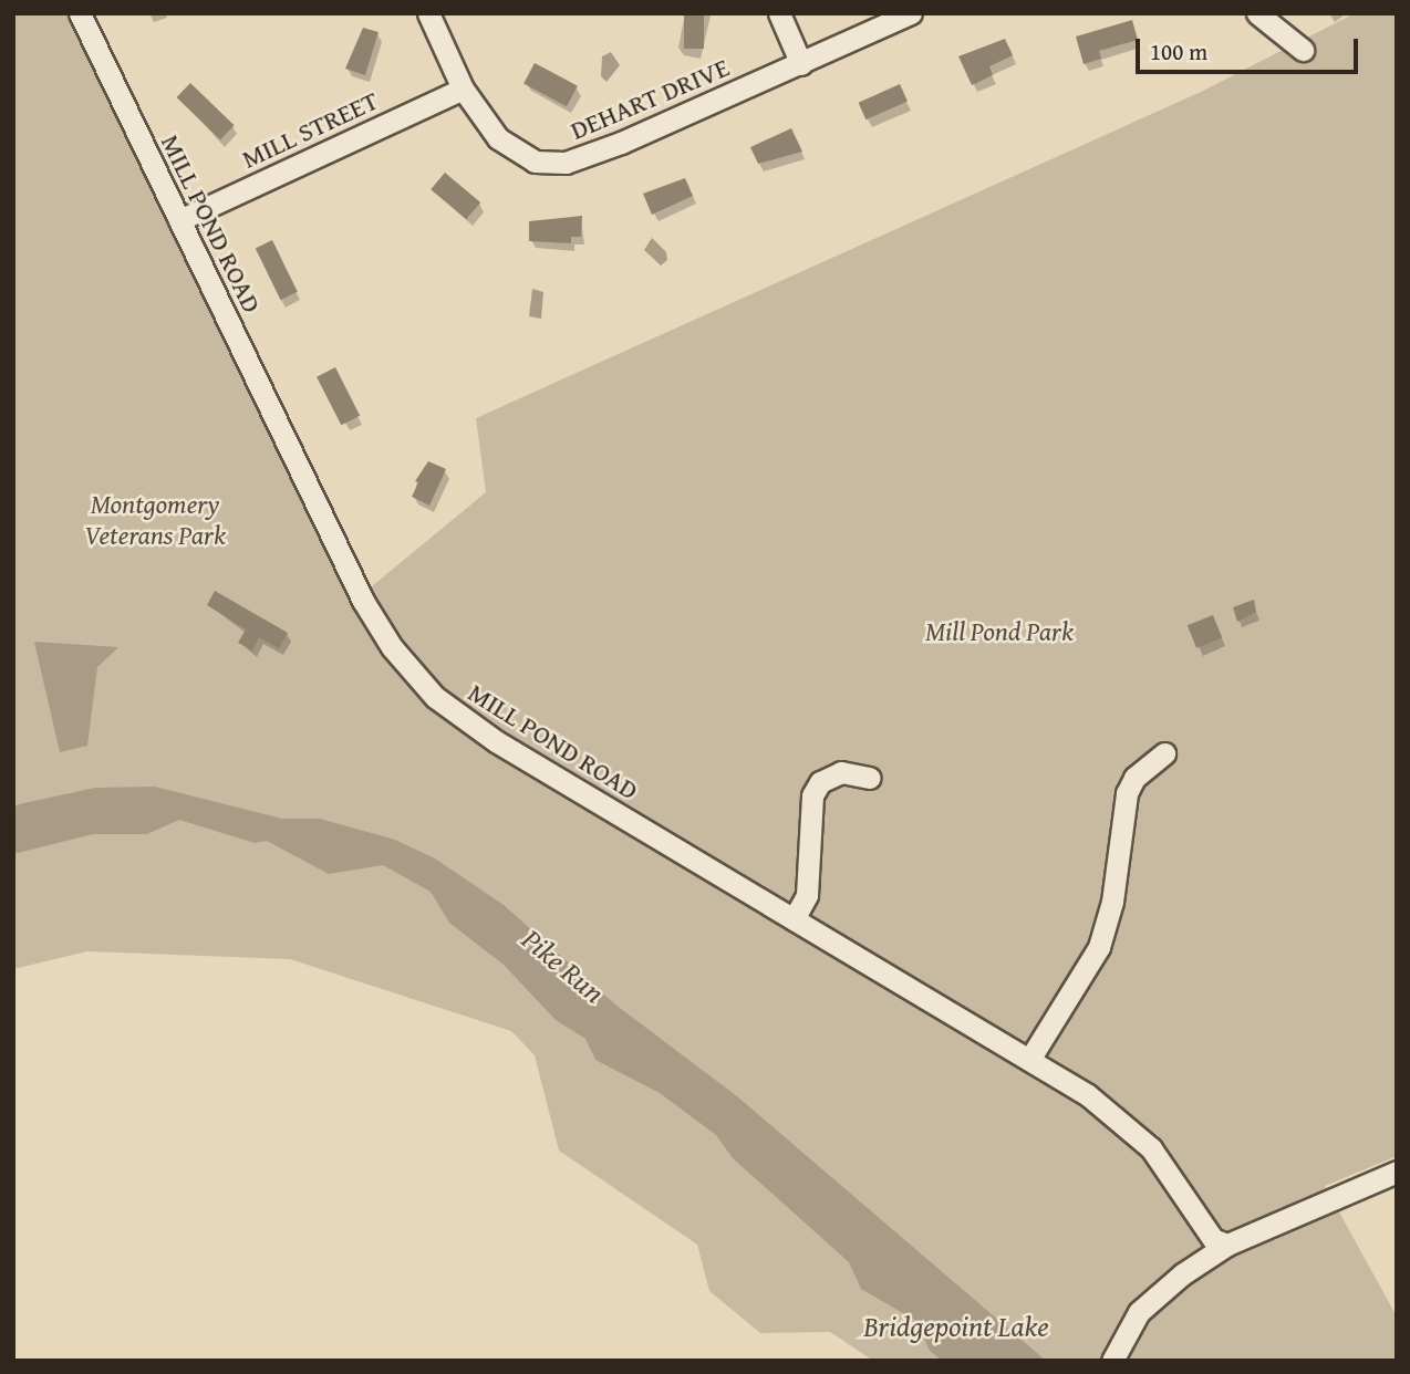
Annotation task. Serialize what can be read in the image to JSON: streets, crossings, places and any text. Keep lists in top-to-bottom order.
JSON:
{
  "streets": {
    "street": ["DEHART DRIVE", "MILL STREET", "MILL POND ROAD"]
  },
  "crossings": [
    ["DEHART DRIVE", "MILL STREET"],
    ["MILL STREET", "MILL POND ROAD"]
  ],
  "water": ["Pike Run", "Bridgepoint Lake"],
  "parks": ["Montgomery Veterans Park", "Mill Pond Park"],
  "scale_bar": "100 m"
}
